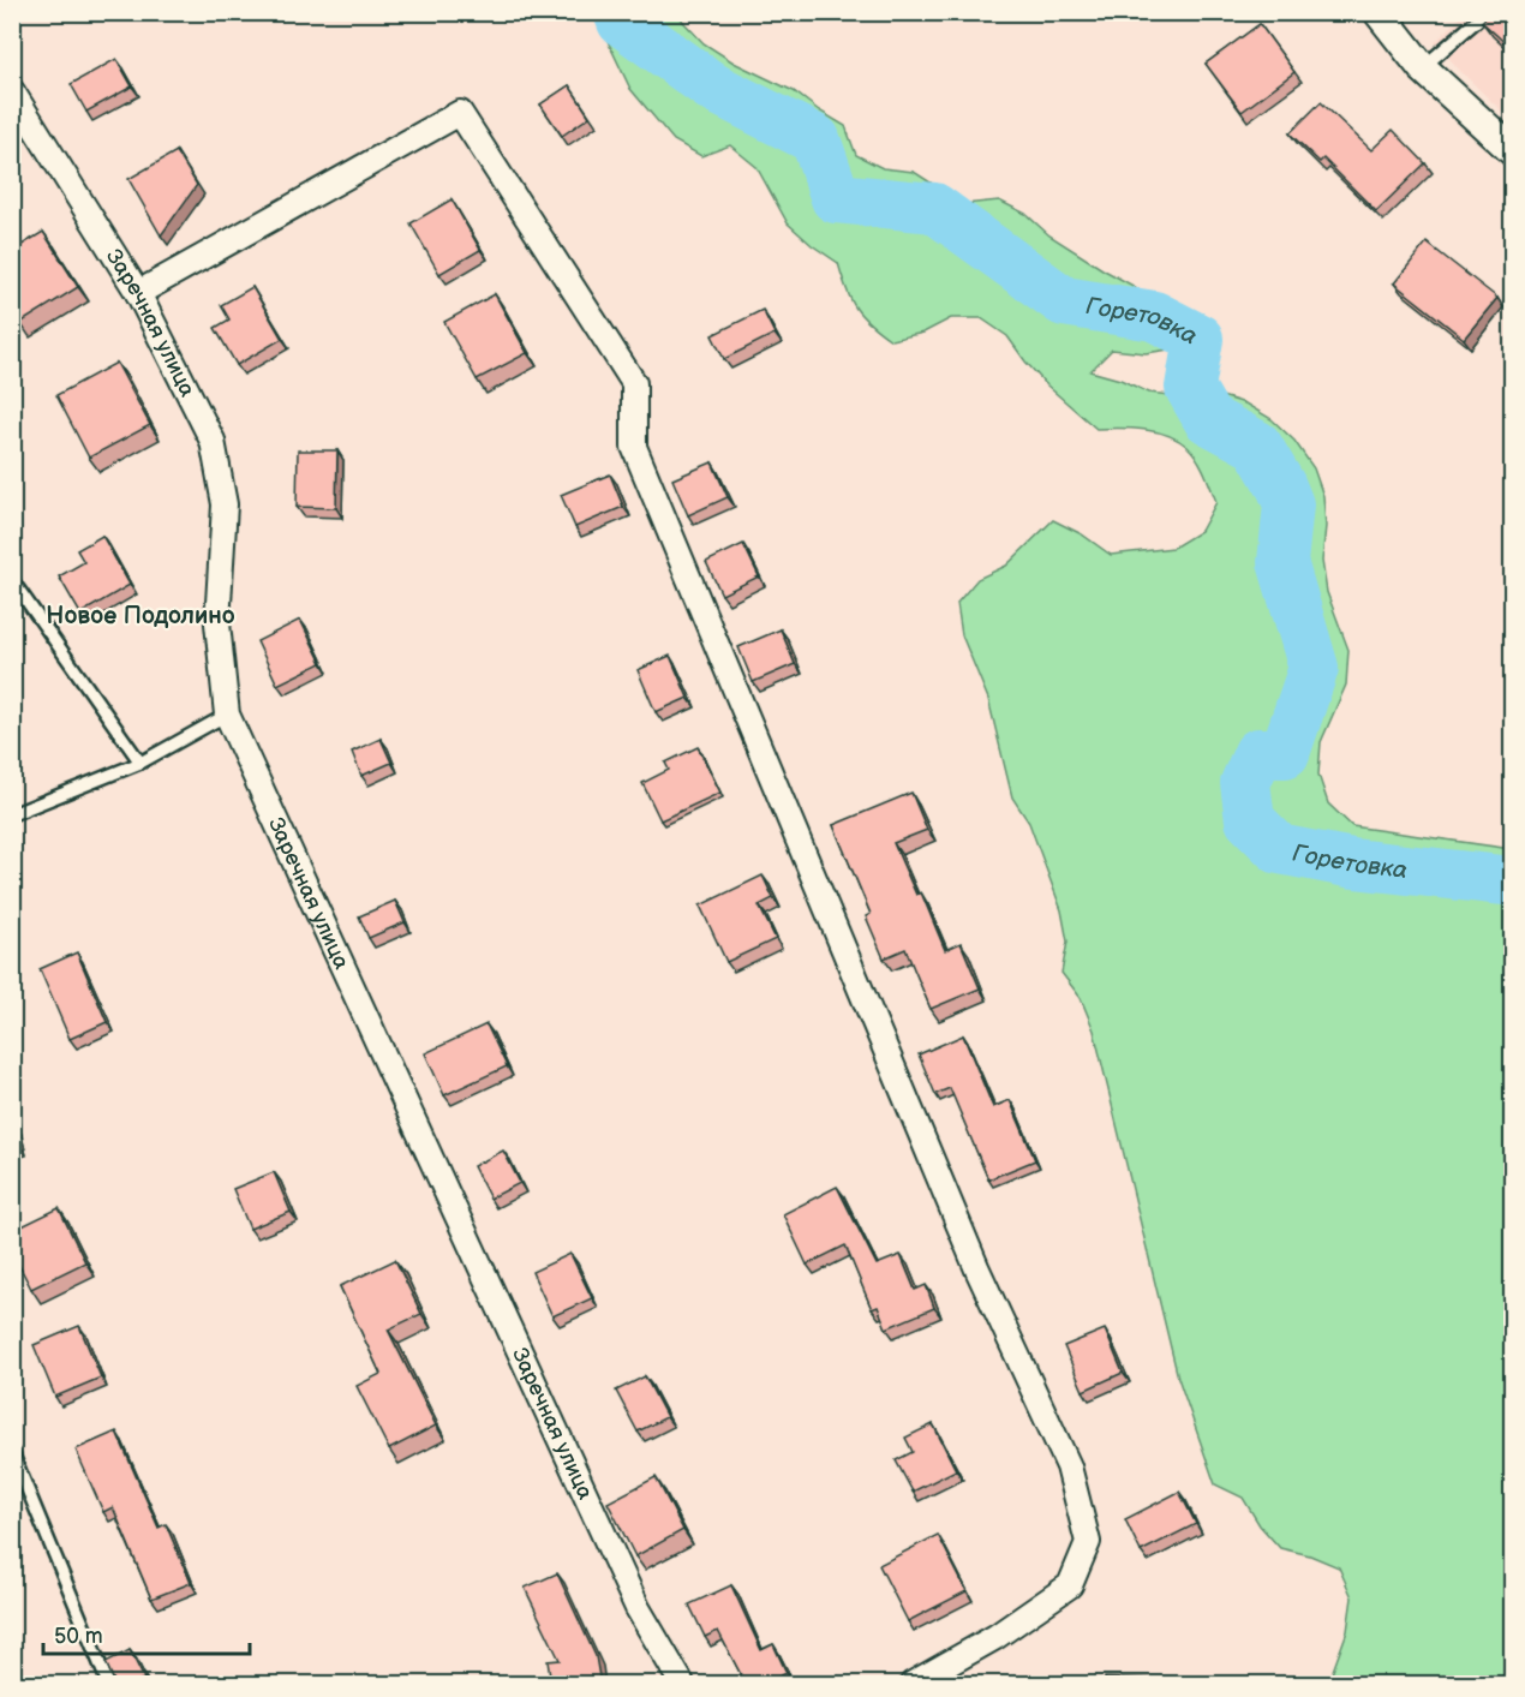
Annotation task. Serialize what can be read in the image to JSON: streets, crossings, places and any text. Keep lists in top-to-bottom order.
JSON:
{
  "streets": {
    "street": ["Заречная улица"]
  },
  "districts": ["Новое Подолино"],
  "water": ["Горетовка"],
  "scale_bar": "50 m"
}
